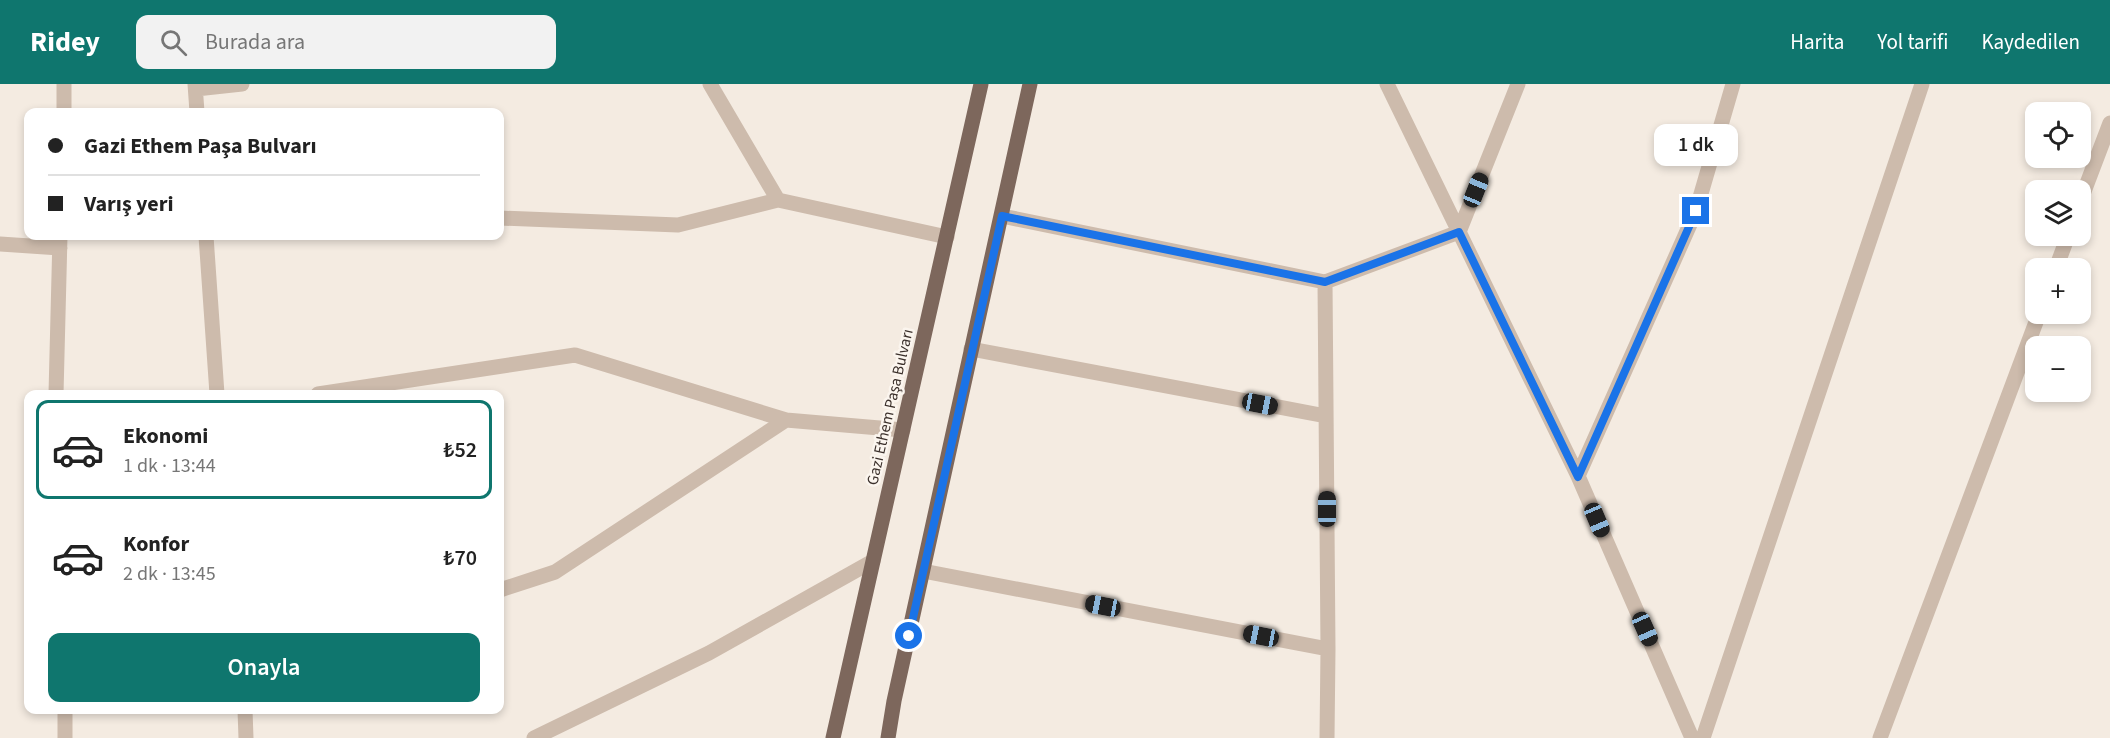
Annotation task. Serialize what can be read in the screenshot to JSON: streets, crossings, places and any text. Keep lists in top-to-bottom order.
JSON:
{
  "streets": {
    "main road": ["Gazi Ethem Paşa Bulvarı"]
  },
  "page": {
    "header": "Ridey",
    "search": "Burada ara",
    "nav": ["Harita", "Yol tarifi", "Kaydedilen"],
    "map_buttons": ["+", "−"],
    "banner": ["Gazi Ethem Paşa Bulvarı", "Varış yeri"],
    "bubble": "1 dk",
    "list": [
      {
        "name": "Ekonomi",
        "note": "1 dk · 13:44",
        "value": "₺52"
      },
      {
        "name": "Konfor",
        "note": "2 dk · 13:45",
        "value": "₺70"
      }
    ],
    "buttons": "Onayla"
  }
}
